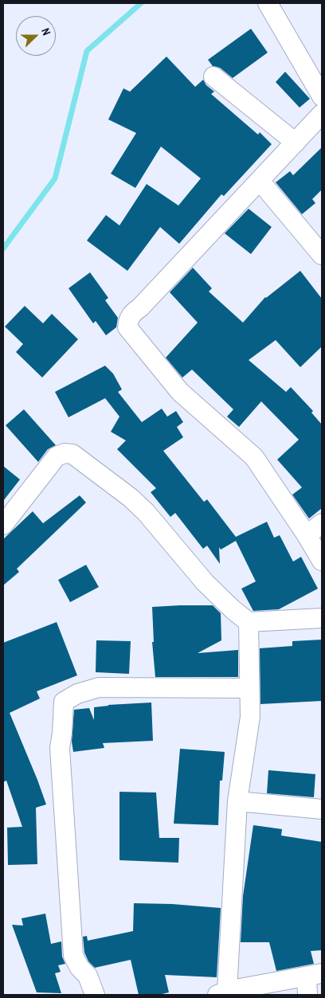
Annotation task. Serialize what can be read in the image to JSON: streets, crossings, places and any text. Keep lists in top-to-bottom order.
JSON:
{
  "north": "right"
}
